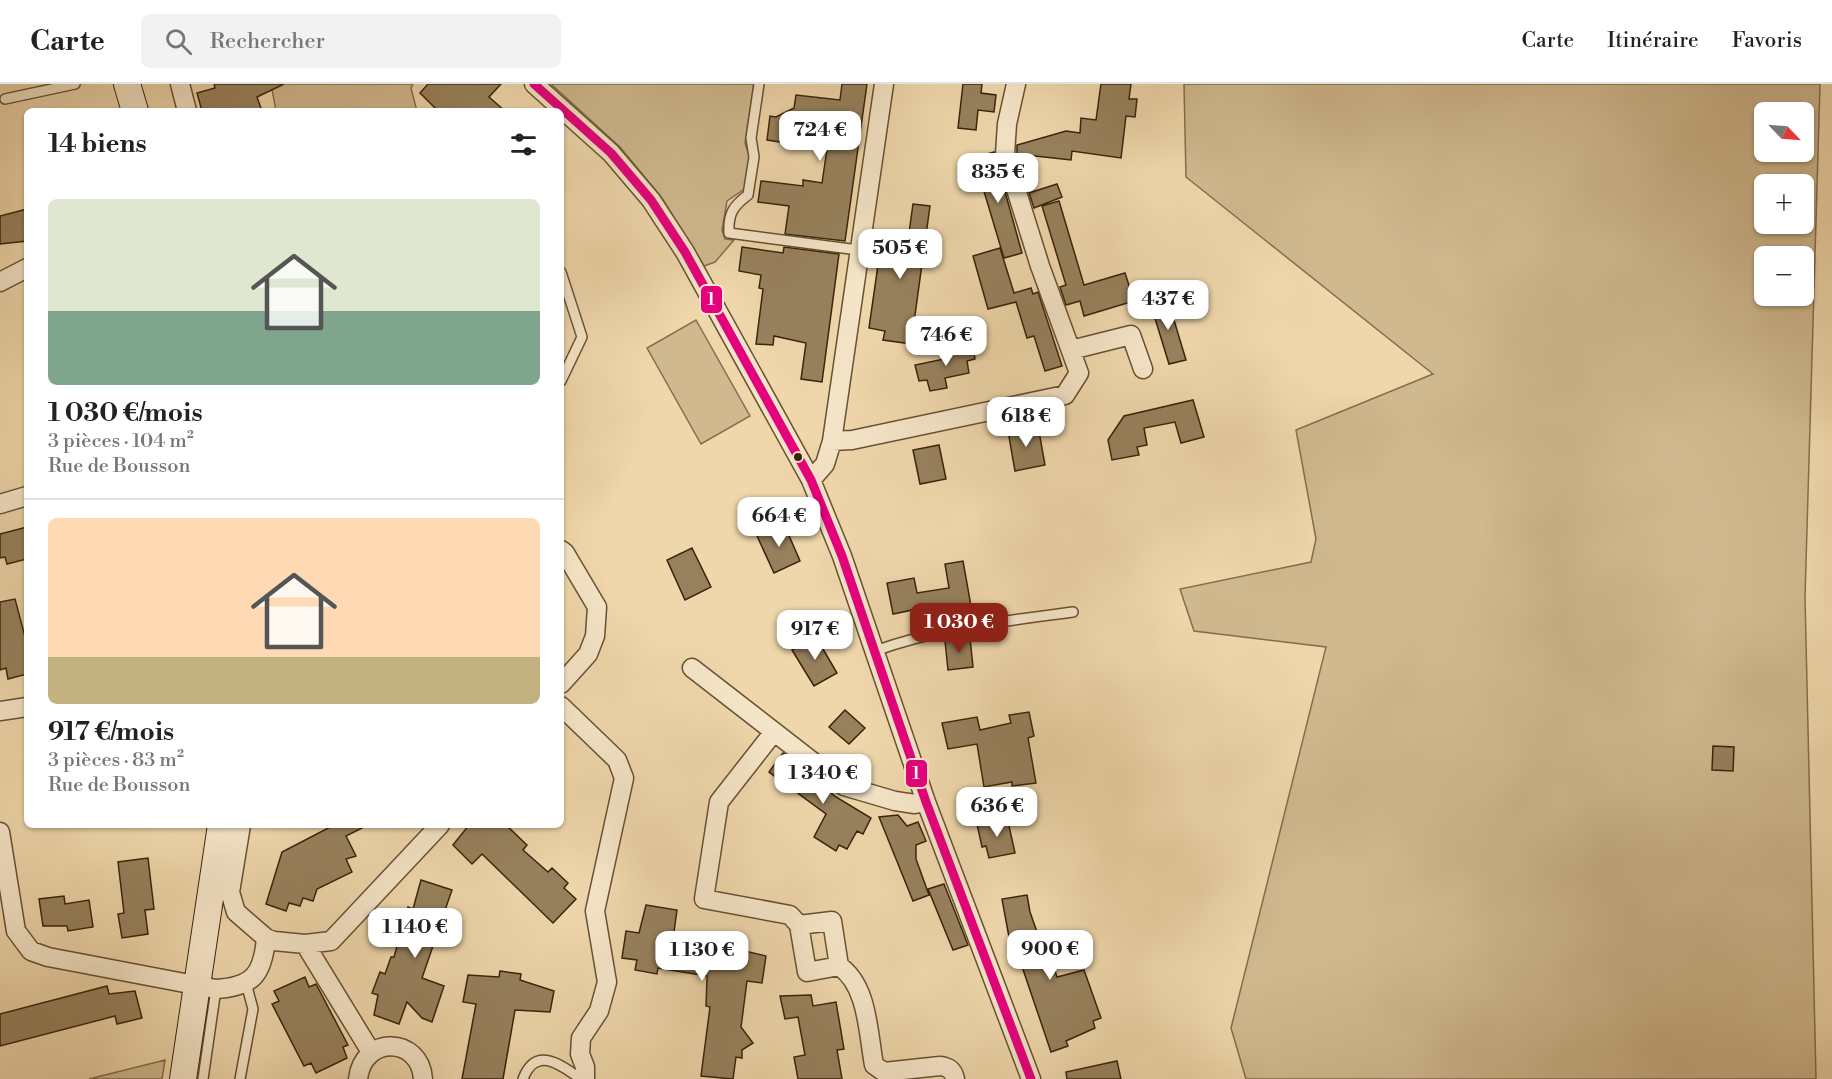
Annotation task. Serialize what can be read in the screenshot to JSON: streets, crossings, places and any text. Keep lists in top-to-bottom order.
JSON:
{
  "lines": ["transit line 1"],
  "north": "bottom right",
  "page": {
    "header": "Carte",
    "search": "Rechercher",
    "nav": ["Carte", "Itinéraire", "Favoris"],
    "map_buttons": ["+", "−"],
    "heading": "14 biens",
    "price": [
      "724 €",
      "835 €",
      "505 €",
      "437 €",
      "746 €",
      "618 €",
      "664 €",
      "1 030 €",
      "917 €",
      "1 340 €",
      "636 €",
      "1 140 €",
      "900 €",
      "1 130 €"
    ],
    "list": [
      {
        "name": "1 030 €/mois",
        "note": "3 pièces · 104 m² · Rue de Bousson"
      },
      {
        "name": "917 €/mois",
        "note": "3 pièces · 83 m² · Rue de Bousson"
      }
    ]
  }
}
